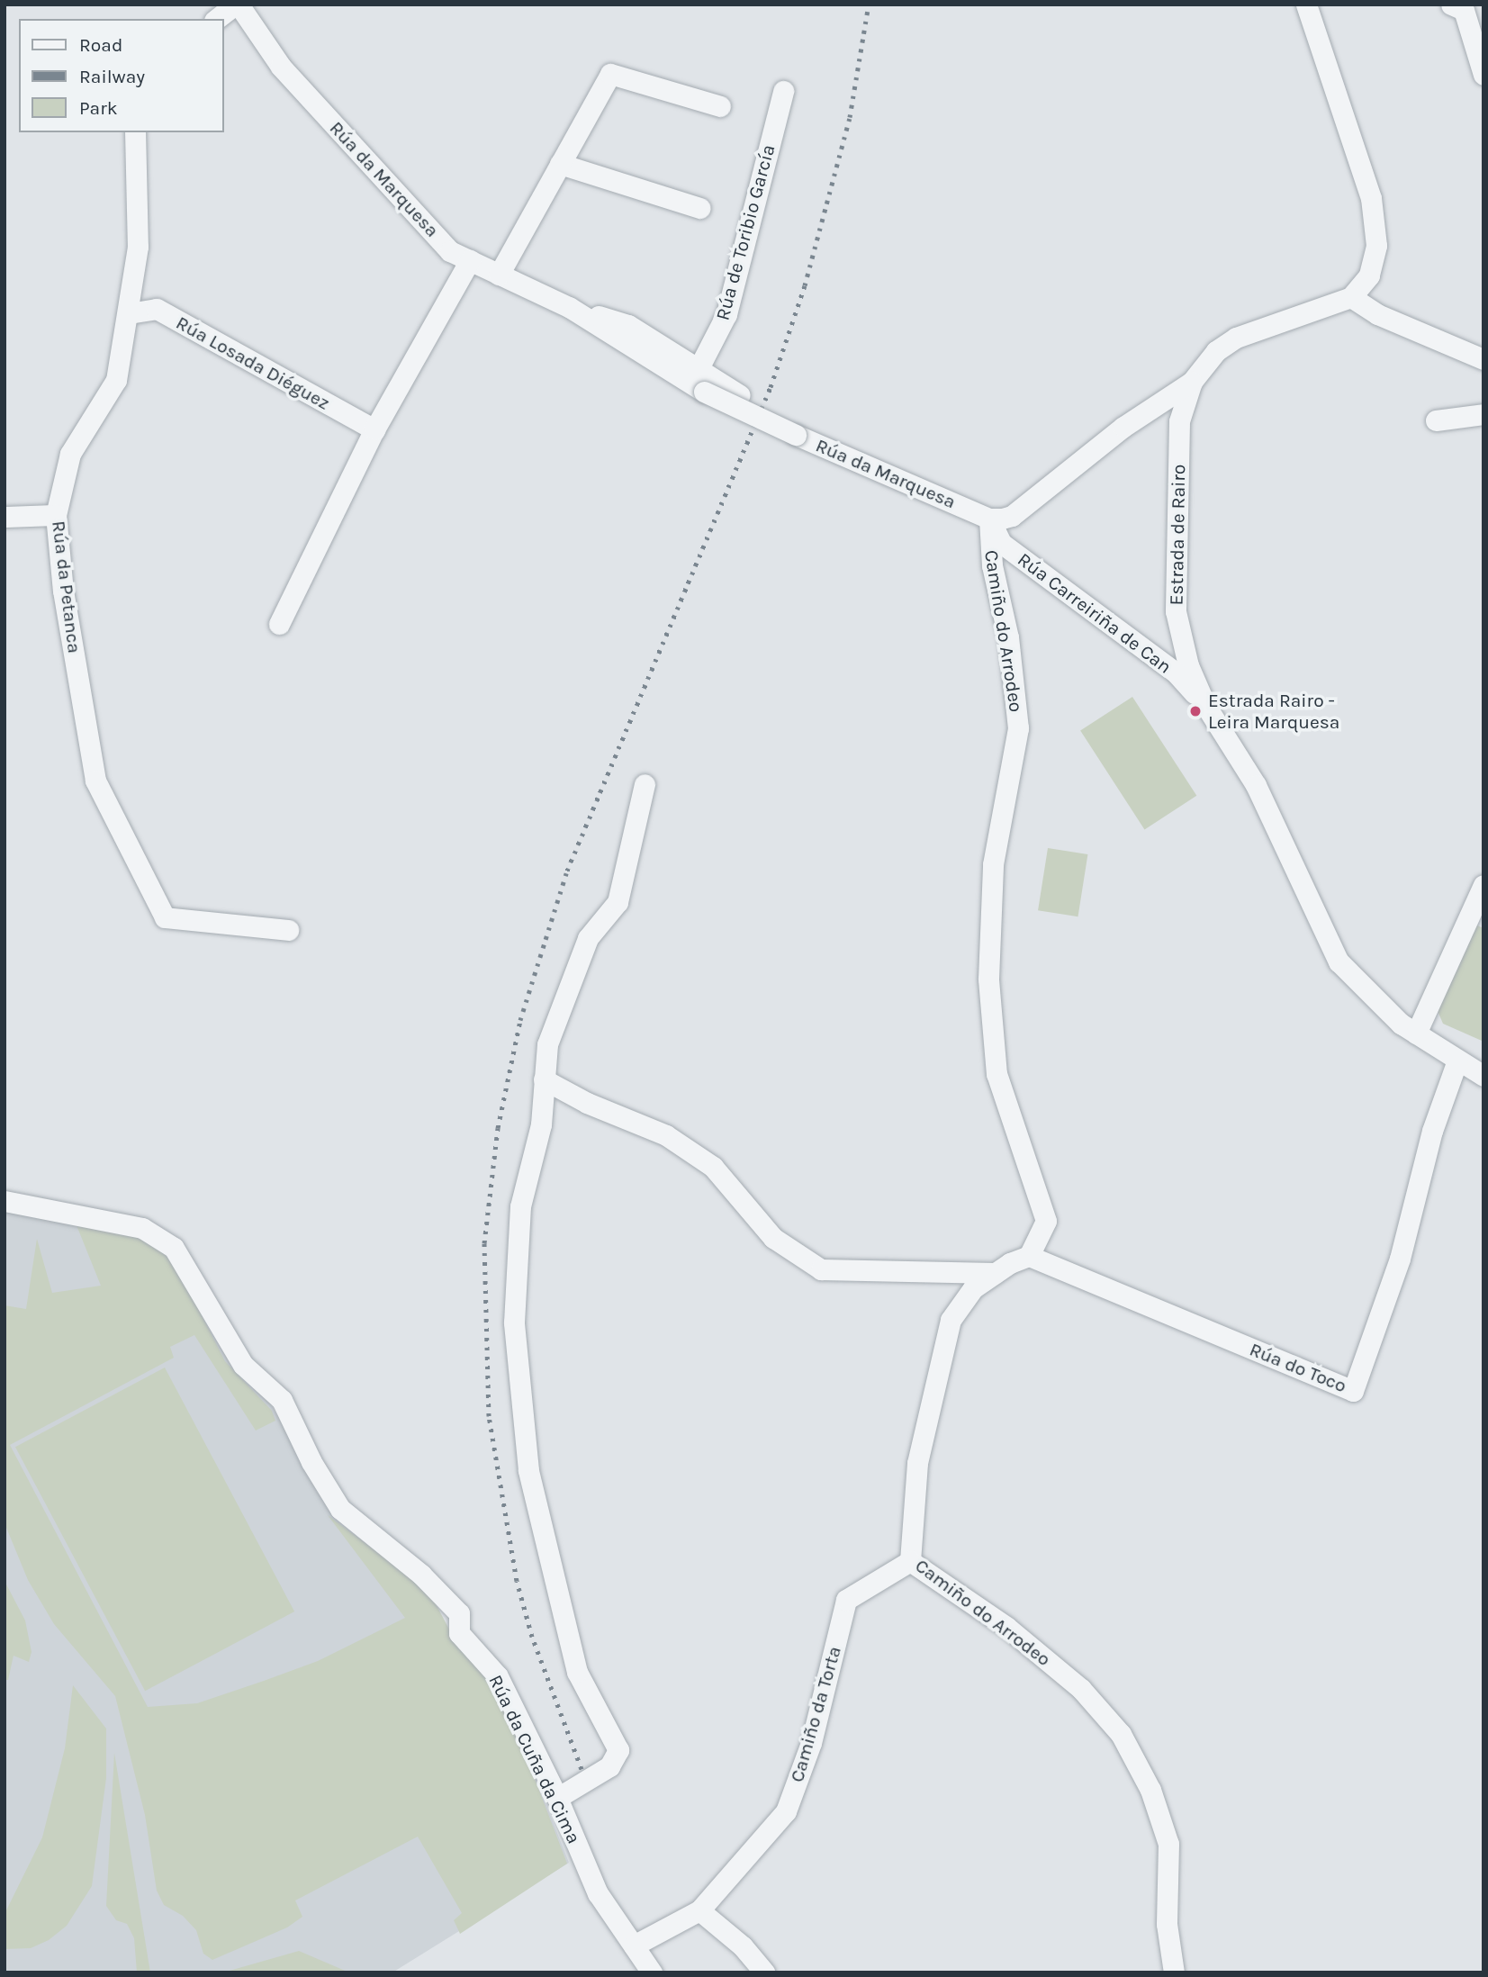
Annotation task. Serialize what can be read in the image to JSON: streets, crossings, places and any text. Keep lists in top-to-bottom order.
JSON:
{
  "streets": {
    "street": [
      "Rúa da Marquesa",
      "Rúa de Toribio García",
      "Rúa Losada Diéguez",
      "Estrada de Rairo",
      "Rúa da Petanca",
      "Rúa Carreiriña de Can",
      "Camiño do Arrodeo",
      "Rúa do Toco",
      "Camiño da Torta",
      "Rúa da Cuña da Cima"
    ]
  },
  "crossings": [
    ["Rúa da Marquesa", "Rúa de Toribio García"],
    ["Rúa da Marquesa", "Rúa Carreiriña de Can"],
    ["Rúa da Marquesa", "Camiño do Arrodeo"],
    ["Rúa Losada Diéguez", "Rúa da Petanca"],
    ["Estrada de Rairo", "Rúa Carreiriña de Can"],
    ["Estrada de Rairo", "Rúa do Toco"],
    ["Rúa Carreiriña de Can", "Camiño do Arrodeo"],
    ["Camiño do Arrodeo", "Rúa do Toco"],
    ["Camiño do Arrodeo", "Camiño da Torta"],
    ["Camiño da Torta", "Rúa da Cuña da Cima"]
  ],
  "places": ["Estrada Rairo - Leira Marquesa"],
  "legend": ["Road", "Railway", "Park"]
}
